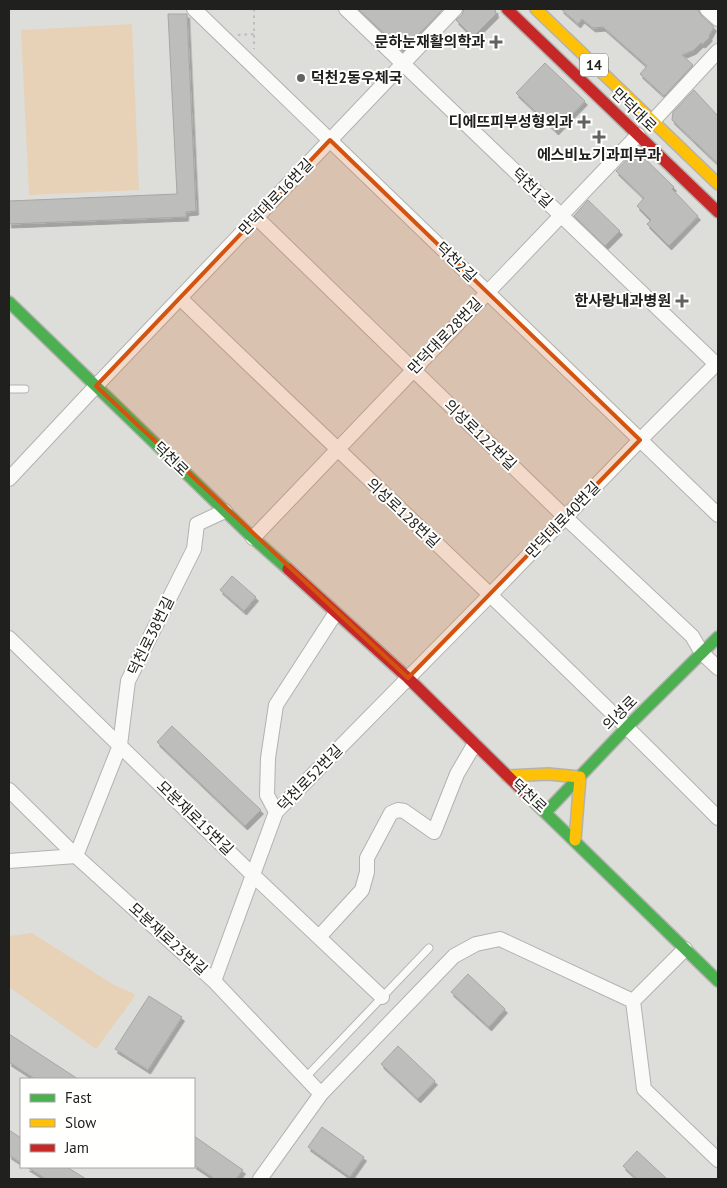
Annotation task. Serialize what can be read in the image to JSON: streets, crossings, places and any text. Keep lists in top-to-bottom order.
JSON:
{
  "streets": {
    "main road": [
      "14",
      "만덕대로",
      "덕천로",
      "의성로"
    ],
    "street": [
      "덕천1길",
      "만덕대로16번길",
      "덕천2길",
      "만덕대로28번길",
      "의성로122번길",
      "의성로128번길",
      "만덕대로40번길",
      "덕천로38번길",
      "덕천로52번길",
      "모분재로15번길",
      "모분재로23번길"
    ]
  },
  "crossings": [
    ["만덕대로", "만덕대로28번길"],
    ["덕천1길", "만덕대로16번길"],
    ["덕천1길", "만덕대로28번길"],
    ["덕천1길", "만덕대로40번길"],
    ["만덕대로16번길", "덕천2길"],
    ["만덕대로16번길", "의성로122번길"],
    ["만덕대로16번길", "덕천로"],
    ["만덕대로16번길", "의성로128번길"],
    ["덕천2길", "만덕대로28번길"],
    ["덕천2길", "만덕대로40번길"],
    ["만덕대로28번길", "의성로122번길"],
    ["만덕대로28번길", "덕천로"],
    ["만덕대로28번길", "의성로128번길"],
    ["의성로122번길", "만덕대로40번길"],
    ["의성로122번길", "의성로"],
    ["덕천로", "만덕대로40번길"],
    ["덕천로", "덕천로38번길"],
    ["덕천로", "의성로"],
    ["덕천로", "덕천로52번길"],
    ["의성로128번길", "만덕대로40번길"],
    ["의성로128번길", "의성로"],
    ["만덕대로40번길", "덕천로52번길"],
    ["덕천로38번길", "모분재로15번길"],
    ["덕천로38번길", "모분재로23번길"],
    ["덕천로52번길", "모분재로15번길"],
    ["덕천로52번길", "모분재로23번길"]
  ],
  "places": {
    "health": [
      "문하눈재활의학과",
      "디에뜨피부성형외과",
      "에스비뇨기과피부과",
      "한사랑내과병원"
    ],
    "other": ["덕천2동우체국"]
  },
  "legend": ["Fast", "Slow", "Jam"]
}
